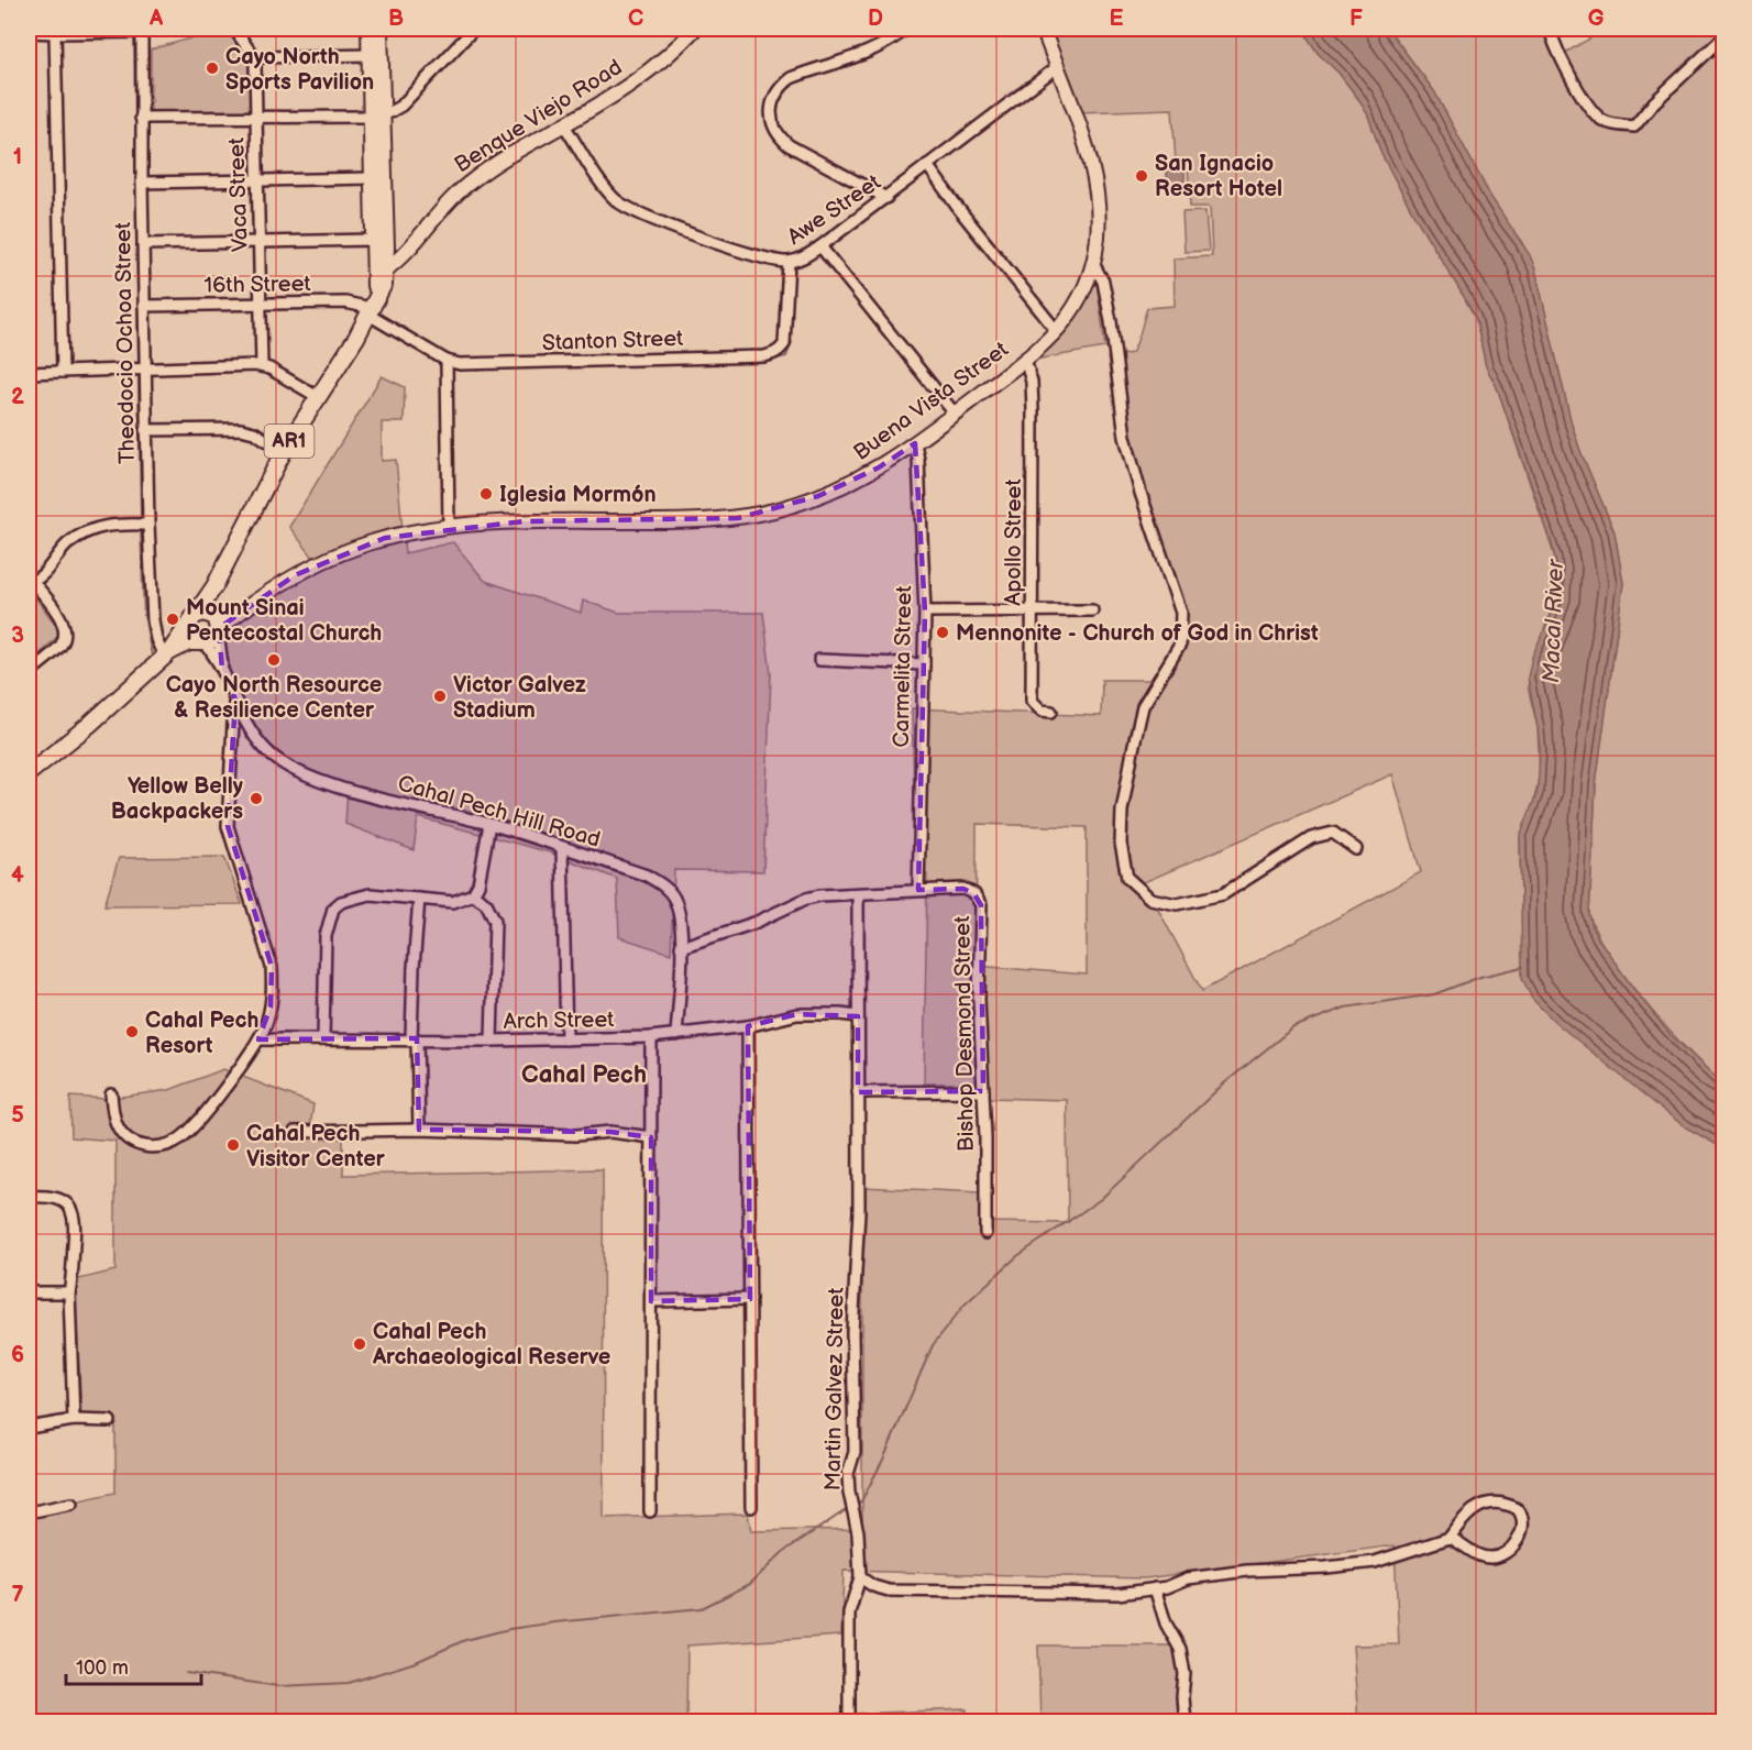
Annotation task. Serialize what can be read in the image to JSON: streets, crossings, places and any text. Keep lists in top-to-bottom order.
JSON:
{
  "streets": {
    "highway": ["AR1"],
    "main road": ["Benque Viejo Road", "Buena Vista Street"],
    "street": [
      "Vaca Street",
      "Awe Street",
      "16th Street",
      "Stanton Street",
      "Theodocio Ochoa Street",
      "Apollo Street",
      "Carmelita Street",
      "Cahal Pech Hill Road",
      "Arch Street",
      "Bishop Desmond Street",
      "Martin Galvez Street"
    ]
  },
  "crossings": [
    ["Benque Viejo Road", "Awe Street"],
    ["Benque Viejo Road", "AR1"],
    ["Vaca Street", "16th Street"],
    ["Awe Street", "Stanton Street"],
    ["Awe Street", "Buena Vista Street"],
    ["16th Street", "Stanton Street"],
    ["16th Street", "Theodocio Ochoa Street"],
    ["16th Street", "AR1"],
    ["Stanton Street", "AR1"],
    ["Theodocio Ochoa Street", "AR1"],
    ["Buena Vista Street", "AR1"],
    ["Buena Vista Street", "Apollo Street"],
    ["Buena Vista Street", "Carmelita Street"],
    ["Buena Vista Street", "Cahal Pech Hill Road"],
    ["AR1", "Cahal Pech Hill Road"],
    ["Carmelita Street", "Bishop Desmond Street"],
    ["Cahal Pech Hill Road", "Arch Street"],
    ["Cahal Pech Hill Road", "Bishop Desmond Street"],
    ["Arch Street", "Martin Galvez Street"],
    ["Bishop Desmond Street", "Martin Galvez Street"]
  ],
  "districts": ["Cahal Pech"],
  "water": ["Macal River"],
  "places": [
    "Cayo North Sports Pavilion",
    "San Ignacio Resort Hotel",
    "Iglesia Mormón",
    "Mount Sinai Pentecostal Church",
    "Mennonite - Church of God in Christ",
    "Cayo North Resource & Resilience Center",
    "Victor Galvez Stadium",
    "Yellow Belly Backpackers",
    "Cahal Pech Resort",
    "Cahal Pech Visitor Center",
    "Cahal Pech Archaeological Reserve"
  ],
  "scale_bar": "100 m",
  "grid": {
    "columns": [
      "A",
      "B",
      "C",
      "D",
      "E",
      "F",
      "G"
    ],
    "rows": [
      "1",
      "2",
      "3",
      "4",
      "5",
      "6",
      "7"
    ]
  }
}
